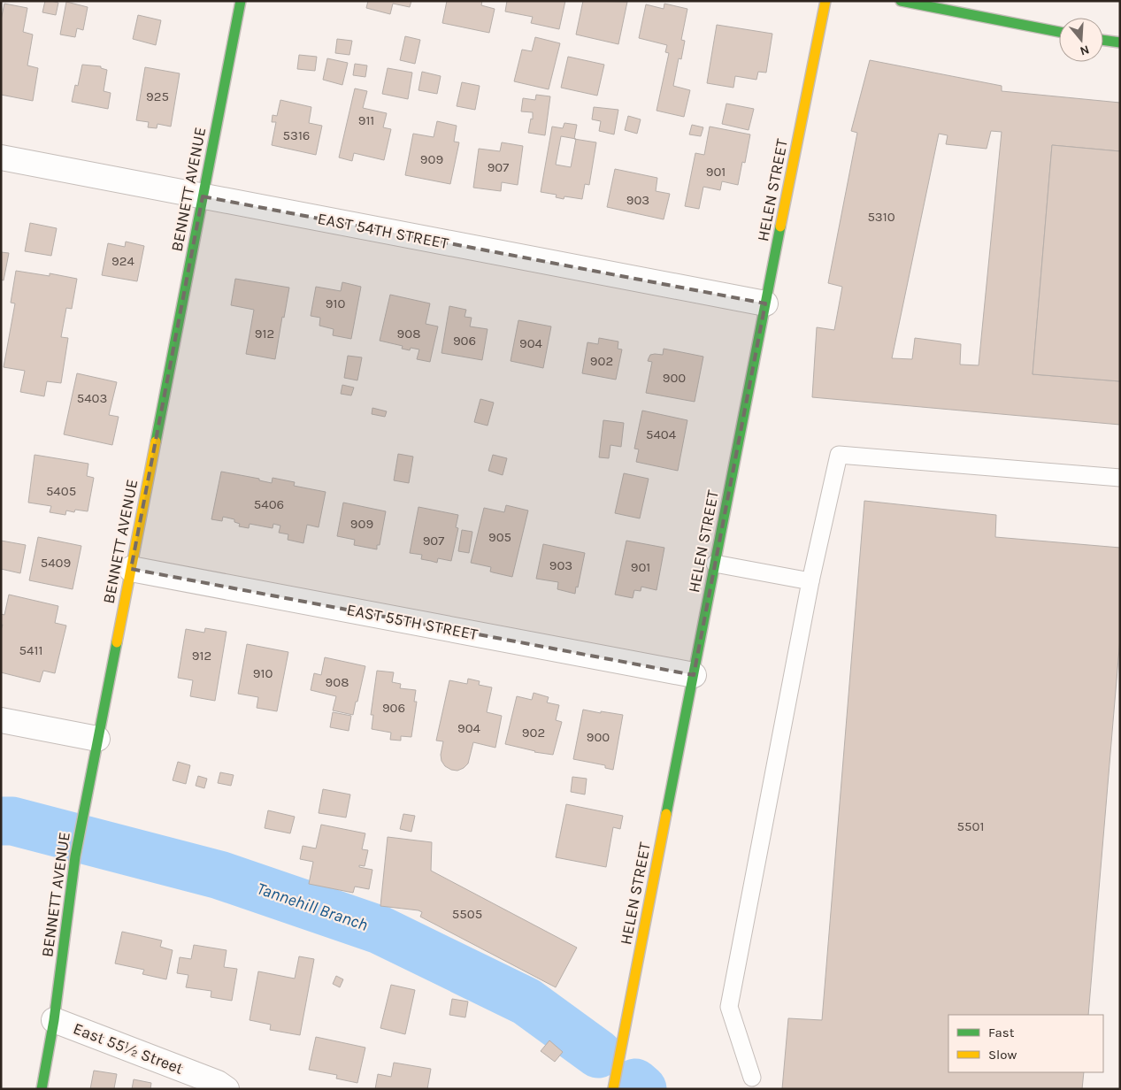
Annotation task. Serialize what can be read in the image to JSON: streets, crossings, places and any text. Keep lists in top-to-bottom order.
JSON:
{
  "streets": {
    "street": [
      "BENNETT AVENUE",
      "HELEN STREET",
      "EAST 54TH STREET",
      "EAST 55TH STREET",
      "East 55½ Street"
    ]
  },
  "crossings": [
    ["BENNETT AVENUE", "EAST 54TH STREET"],
    ["BENNETT AVENUE", "EAST 55TH STREET"],
    ["BENNETT AVENUE", "East 55½ Street"],
    ["HELEN STREET", "EAST 54TH STREET"],
    ["HELEN STREET", "EAST 55TH STREET"]
  ],
  "water": ["Tannehill Branch"],
  "house_numbers": [
    "925",
    "911",
    "5316",
    "909",
    "907",
    "901",
    "903",
    "5310",
    "924",
    "910",
    "912",
    "908",
    "906",
    "904",
    "902",
    "900",
    "5403",
    "5404",
    "5405",
    "5406",
    "909",
    "905",
    "907",
    "5409",
    "903",
    "901",
    "5411",
    "912",
    "910",
    "908",
    "906",
    "904",
    "902",
    "900",
    "5501",
    "5505"
  ],
  "legend": ["Fast", "Slow"],
  "north": "bottom"
}
